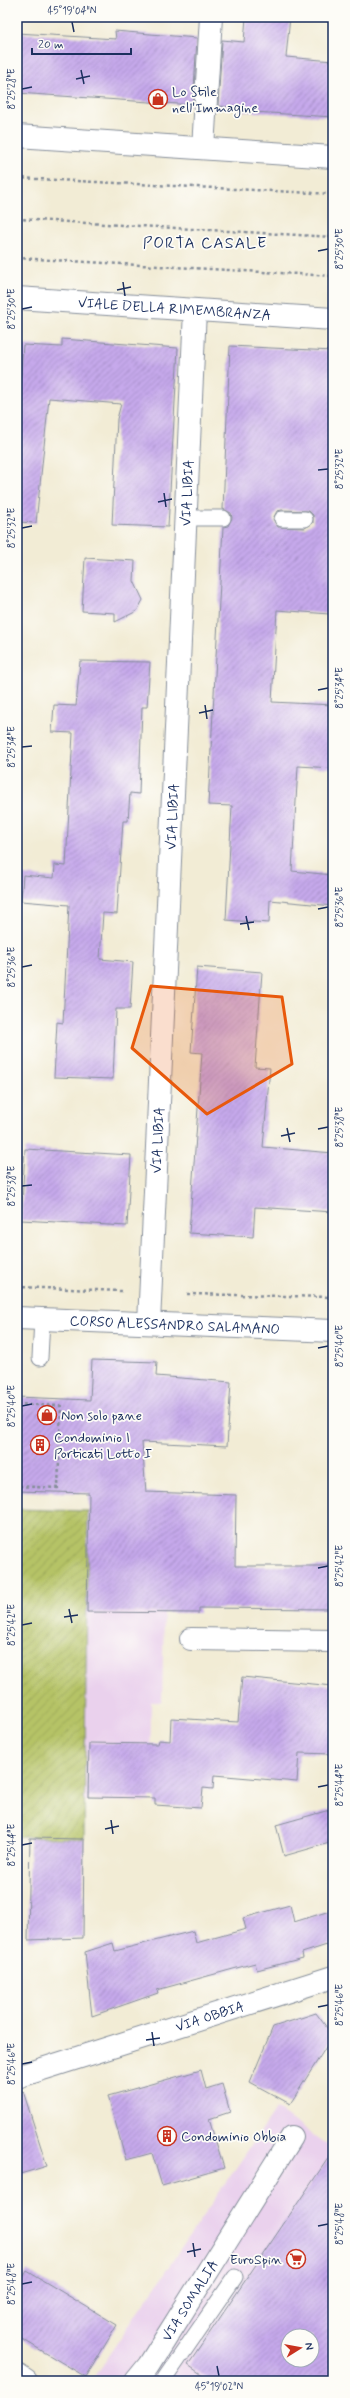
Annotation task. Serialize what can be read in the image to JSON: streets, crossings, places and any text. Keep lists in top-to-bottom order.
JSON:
{
  "streets": {
    "street": [
      "VIALE DELLA RIMEMBRANZA",
      "VIA LIBIA",
      "CORSO ALESSANDRO SALAMANO",
      "VIA OBBIA",
      "VIA SOMALIA"
    ]
  },
  "crossings": [
    ["VIALE DELLA RIMEMBRANZA", "VIA LIBIA"],
    ["VIA LIBIA", "CORSO ALESSANDRO SALAMANO"]
  ],
  "districts": ["PORTA CASALE"],
  "places": {
    "shop": ["Lo Stile nell'Immagine", "Non solo pane"],
    "building": ["Condominio I Porticati Lotto I", "Condominio Obbia"],
    "supermarket": ["EuroSpin"]
  },
  "scale_bar": "20 m",
  "north": "right",
  "coordinates": [
    "45°19'04\"N",
    "8°25'28\"E",
    "8°25'30\"E",
    "8°25'32\"E",
    "8°25'34\"E",
    "8°25'36\"E",
    "8°25'38\"E",
    "8°25'40\"E",
    "8°25'42\"E",
    "8°25'44\"E",
    "8°25'46\"E",
    "8°25'48\"E",
    "45°19'02\"N"
  ]
}
